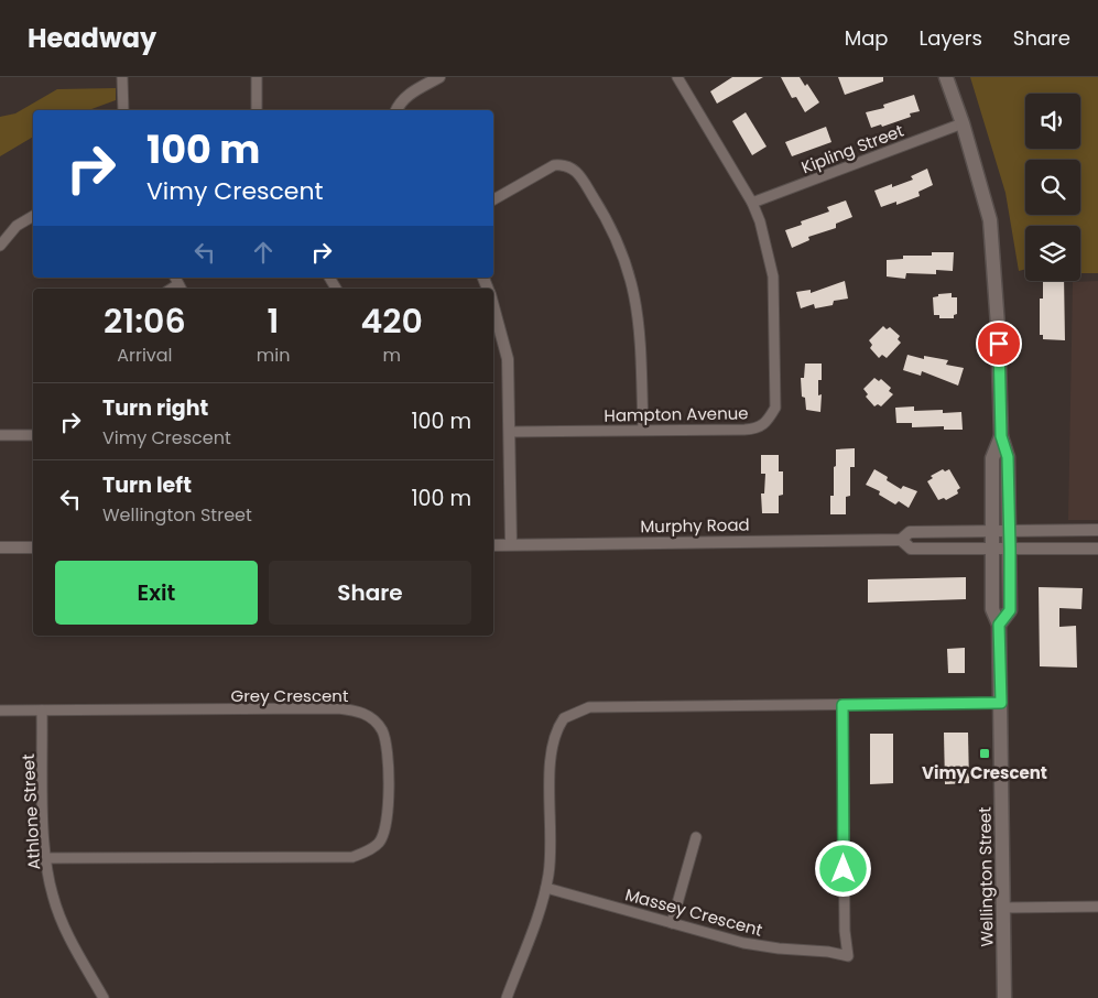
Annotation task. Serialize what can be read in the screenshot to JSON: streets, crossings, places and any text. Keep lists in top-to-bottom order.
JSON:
{
  "streets": {
    "main road": ["Wellington Street"],
    "street": [
      "Kipling Street",
      "Hampton Avenue",
      "Murphy Road",
      "Grey Crescent",
      "Athlone Street",
      "Massey Crescent"
    ]
  },
  "crossings": [
    ["Kipling Street", "Hampton Avenue"],
    ["Kipling Street", "Wellington Street"],
    ["Murphy Road", "Wellington Street"],
    ["Grey Crescent", "Athlone Street"]
  ],
  "places": {
    "transit": ["Vimy Crescent"]
  },
  "page": {
    "header": "Headway",
    "nav": ["Map", "Layers", "Share"],
    "turn": ["100 m", "Vimy Crescent"],
    "eta": [
      "21:06",
      "Arrival",
      "1",
      "min",
      "420",
      "m"
    ],
    "list": [
      {
        "name": "Turn right",
        "note": "Vimy Crescent",
        "value": "100 m"
      },
      {
        "name": "Turn left",
        "note": "Wellington Street",
        "value": "100 m"
      }
    ],
    "buttons": ["Exit", "Share"]
  }
}
